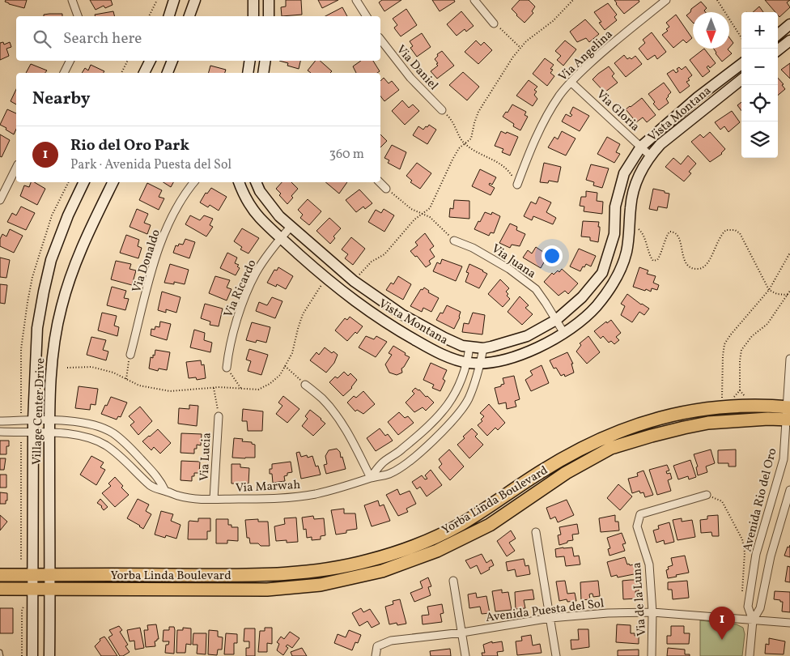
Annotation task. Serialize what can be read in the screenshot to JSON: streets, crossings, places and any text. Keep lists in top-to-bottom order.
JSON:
{
  "streets": {
    "main road": ["Yorba Linda Boulevard"],
    "street": [
      "Via Angelina",
      "Via Daniel",
      "Via Gloria",
      "Vista Montana",
      "Via Donaldo",
      "Via Juana",
      "Via Ricardo",
      "Village Center Drive",
      "Via Lucia",
      "Via Marwah",
      "Avenida Rio del Oro",
      "Via de la Luna",
      "Avenida Puesta del Sol"
    ]
  },
  "crossings": [
    ["Via Angelina", "Via Gloria"],
    ["Via Gloria", "Vista Montana"],
    ["Vista Montana", "Via Juana"],
    ["Vista Montana", "Via Ricardo"],
    ["Vista Montana", "Via Marwah"],
    ["Village Center Drive", "Via Marwah"],
    ["Village Center Drive", "Yorba Linda Boulevard"],
    ["Via Lucia", "Via Marwah"],
    ["Yorba Linda Boulevard", "Avenida Rio del Oro"],
    ["Avenida Rio del Oro", "Avenida Puesta del Sol"],
    ["Via de la Luna", "Avenida Puesta del Sol"]
  ],
  "north": "bottom",
  "page": {
    "map_buttons": ["+", "−"],
    "search": "Search here",
    "heading": "Nearby",
    "list": [
      {
        "mark": "1",
        "name": "Rio del Oro Park",
        "note": "Park · Avenida Puesta del Sol",
        "value": "360 m"
      }
    ],
    "pins": "1"
  }
}
